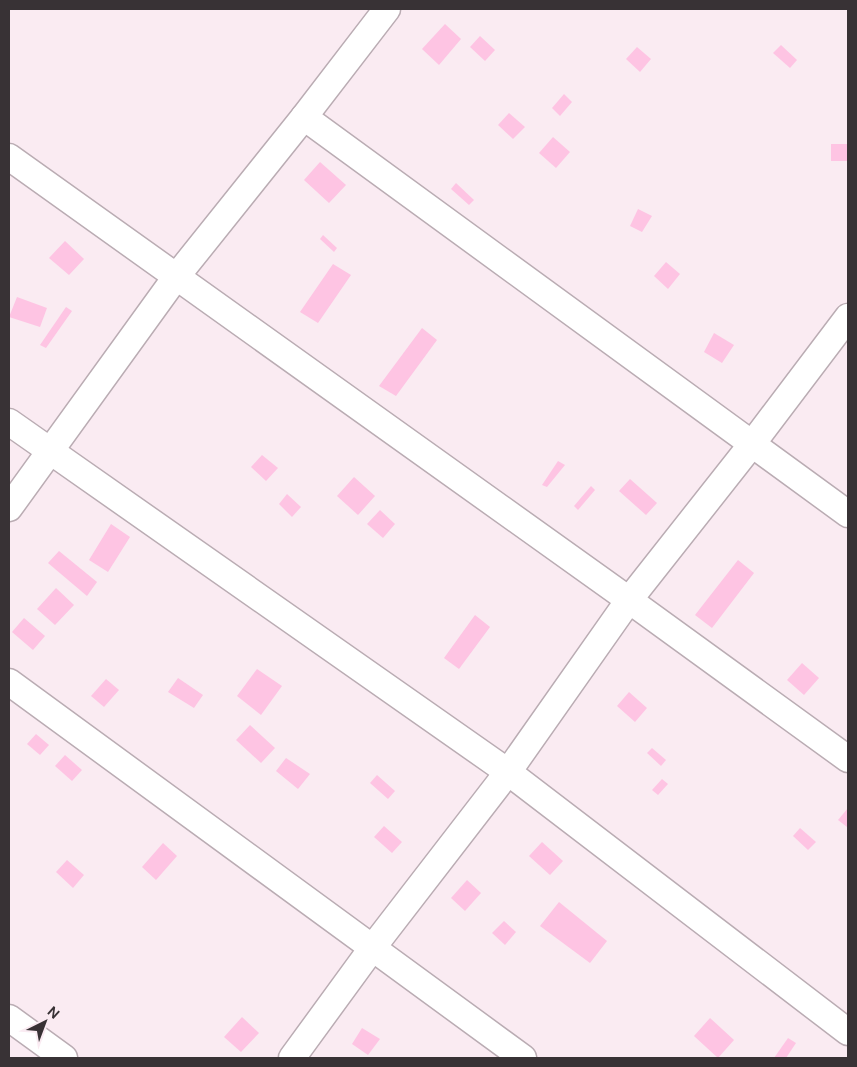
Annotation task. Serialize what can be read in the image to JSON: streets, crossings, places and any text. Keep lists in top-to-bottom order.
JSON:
{
  "north": "top right"
}
